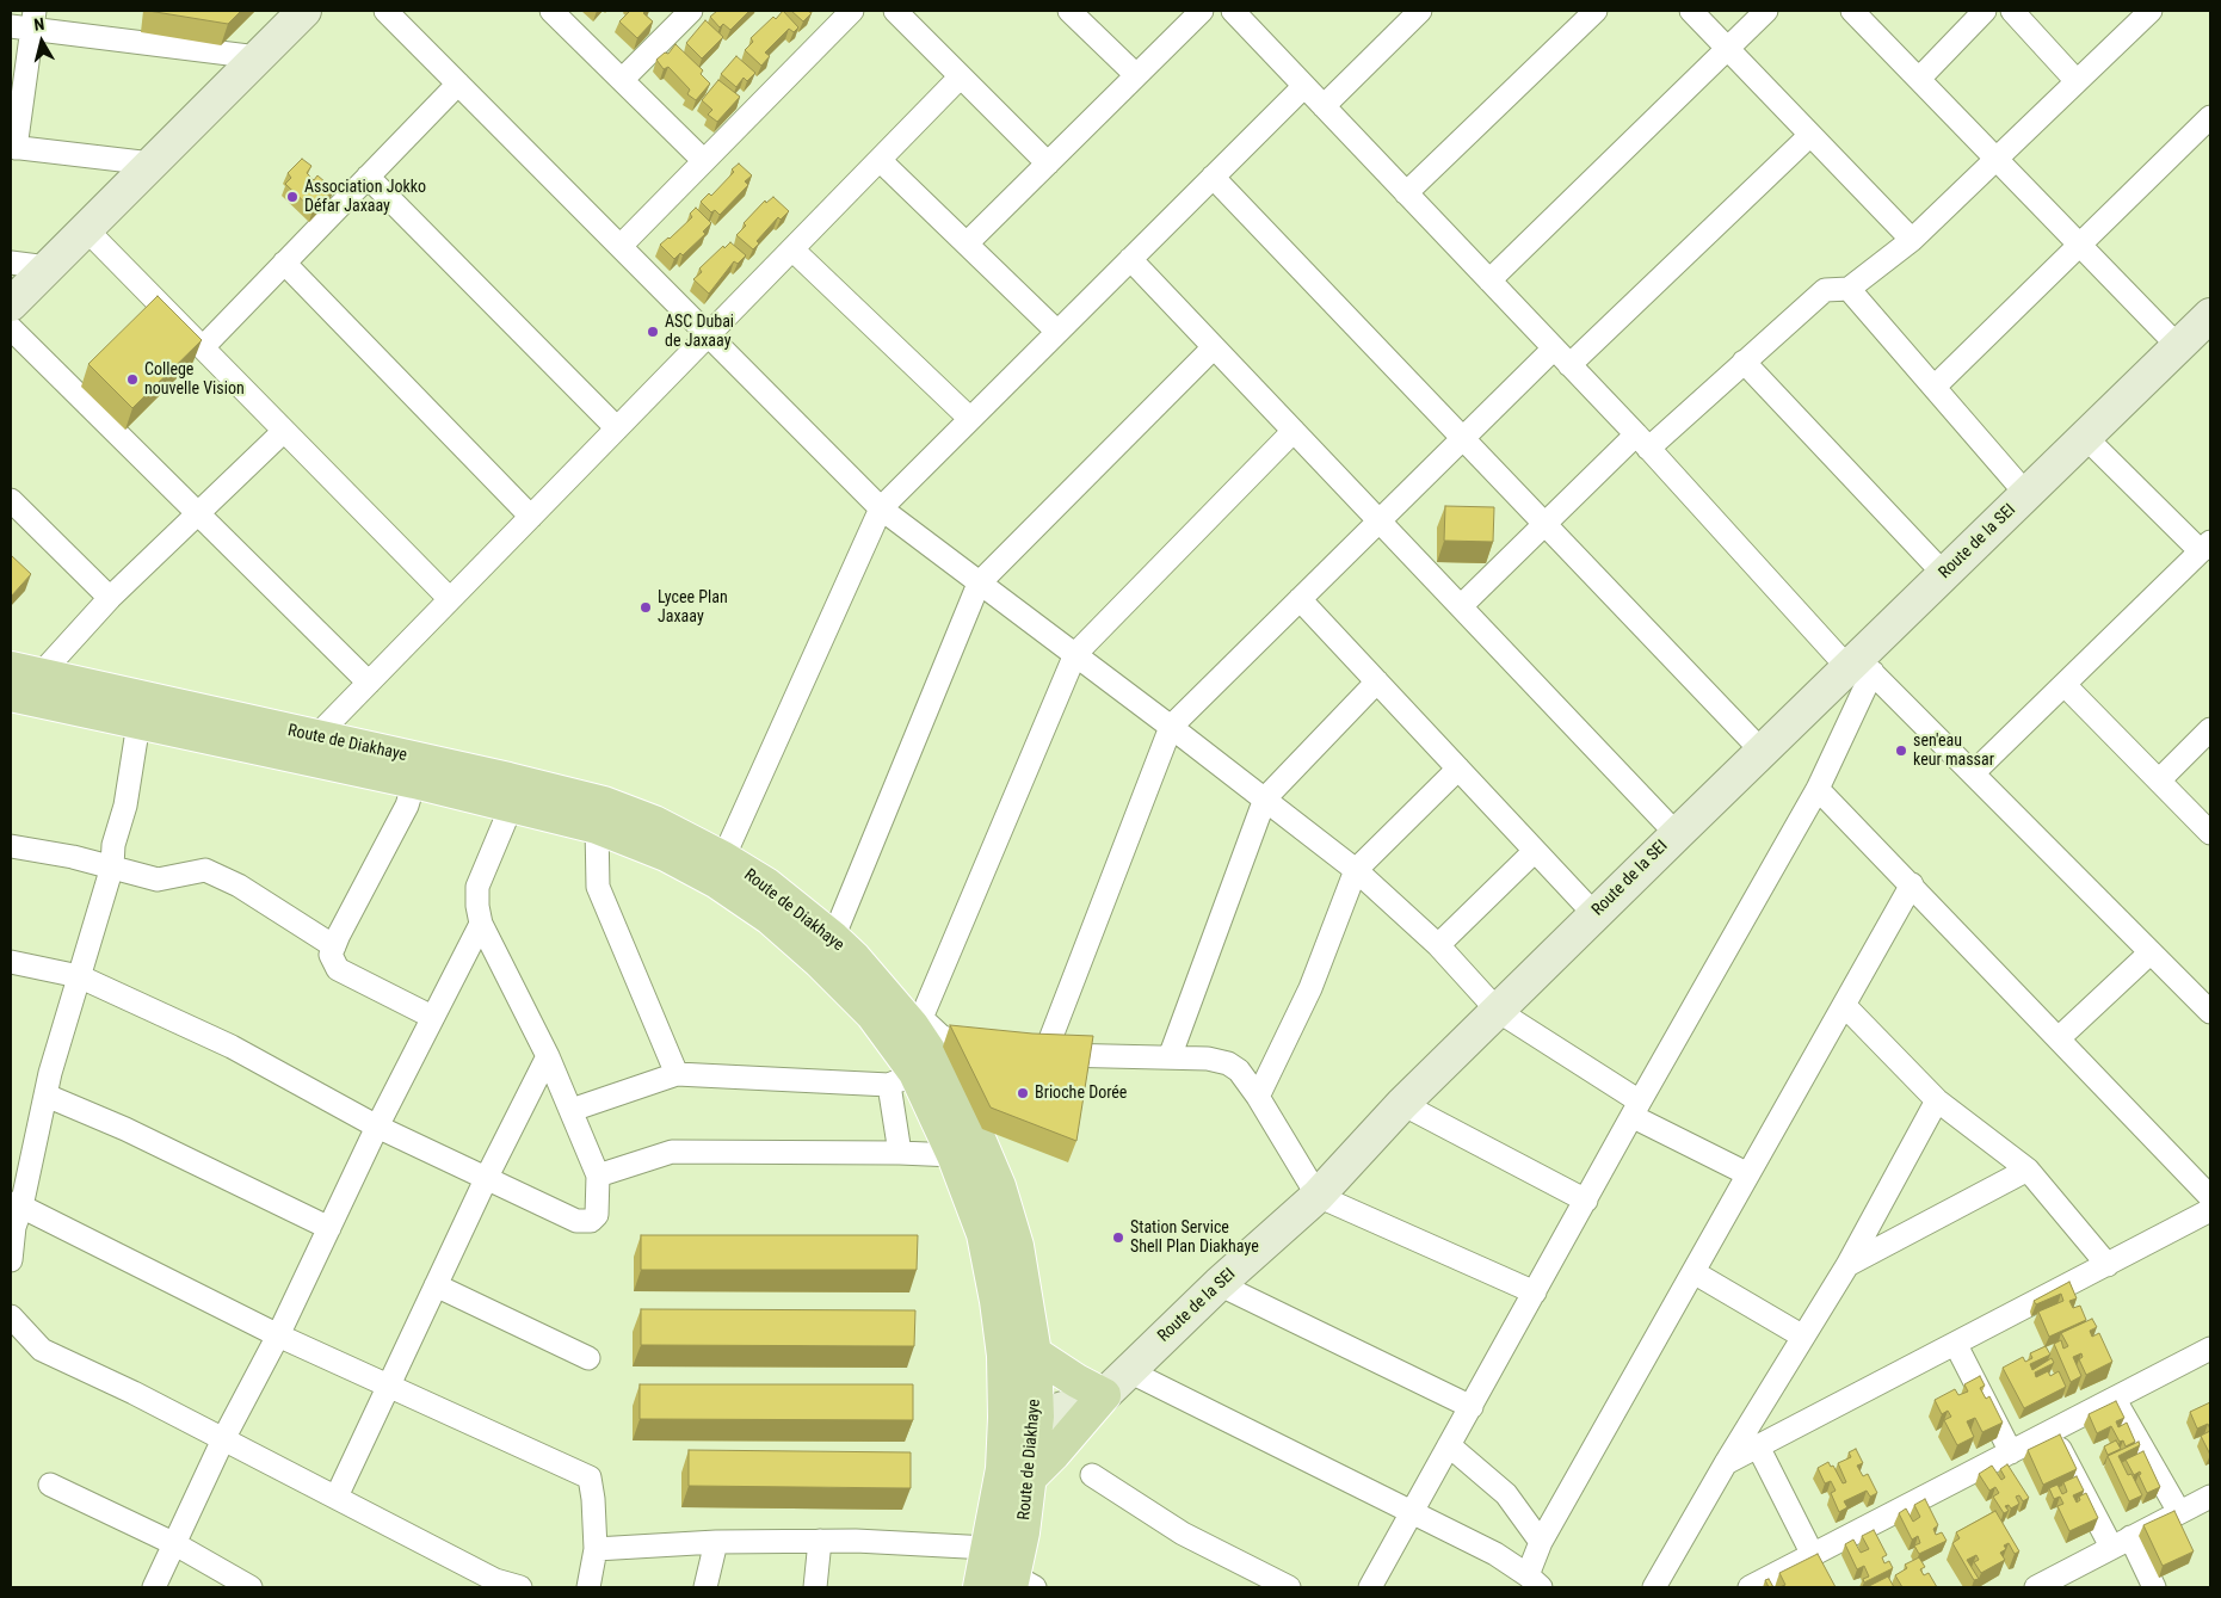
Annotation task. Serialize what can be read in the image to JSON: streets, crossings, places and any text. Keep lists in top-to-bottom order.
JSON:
{
  "streets": {
    "main road": ["Route de Diakhaye"],
    "street": ["Route de la SEI"]
  },
  "crossings": [
    ["Route de la SEI", "Route de Diakhaye"]
  ],
  "places": [
    "Association Jokko Défar Jaxaay",
    "ASC Dubai de Jaxaay",
    "College nouvelle Vision",
    "Lycee Plan Jaxaay",
    "sen'eau keur massar",
    "Brioche Dorée",
    "Station Service Shell Plan Diakhaye"
  ],
  "north": "top"
}
